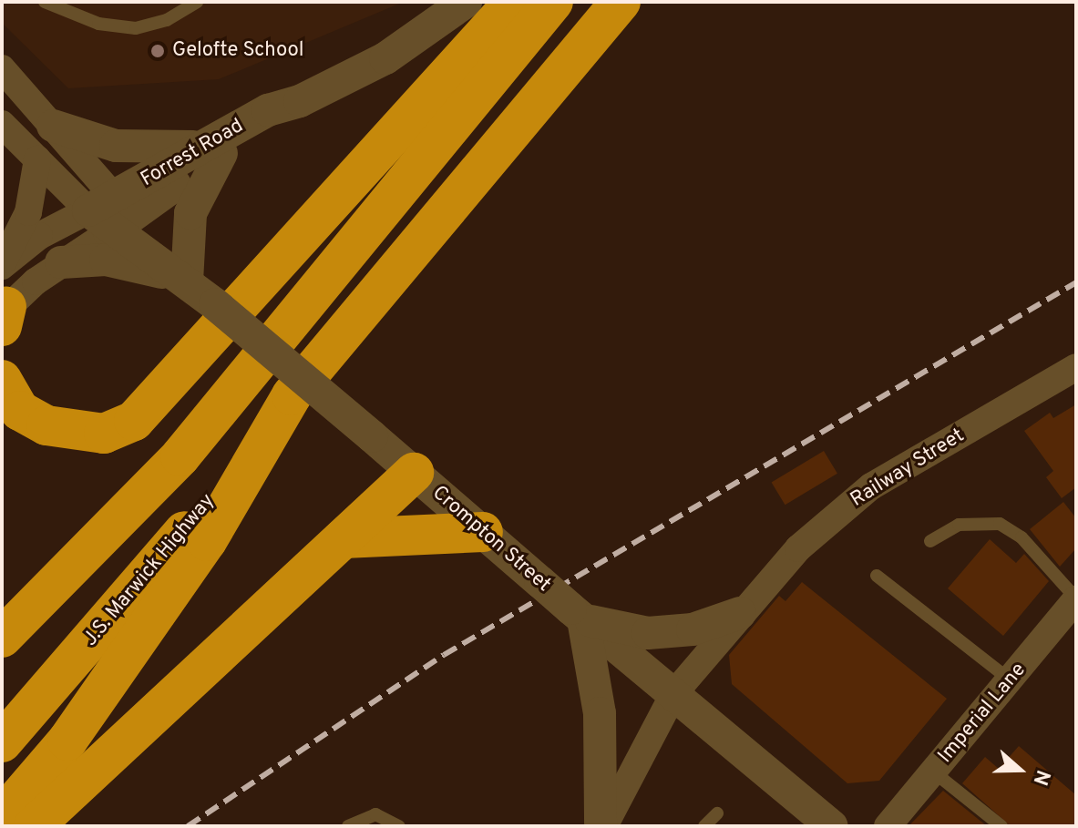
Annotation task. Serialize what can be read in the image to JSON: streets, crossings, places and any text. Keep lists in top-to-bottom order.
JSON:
{
  "streets": {
    "highway": ["J.S. Marwick Highway"],
    "street": [
      "Forrest Road",
      "Railway Street",
      "Crompton Street",
      "Imperial Lane"
    ]
  },
  "crossings": [
    ["Forrest Road", "Crompton Street"],
    ["Railway Street", "Crompton Street"]
  ],
  "places": ["Gelofte School"],
  "north": "right"
}
